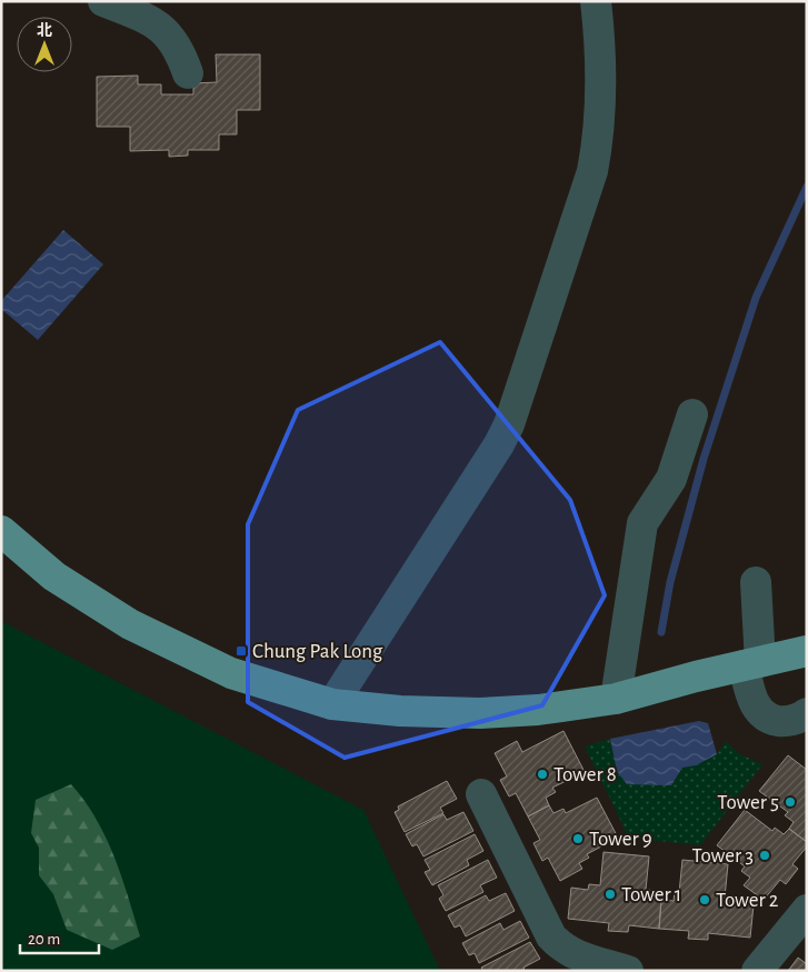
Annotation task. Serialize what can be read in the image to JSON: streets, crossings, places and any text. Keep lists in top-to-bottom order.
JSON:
{
  "places": {
    "transit": ["Chung Pak Long"],
    "other": [
      "Tower 8",
      "Tower 5",
      "Tower 9",
      "Tower 3",
      "Tower 1",
      "Tower 2"
    ]
  },
  "scale_bar": "20 m",
  "north": "top"
}
